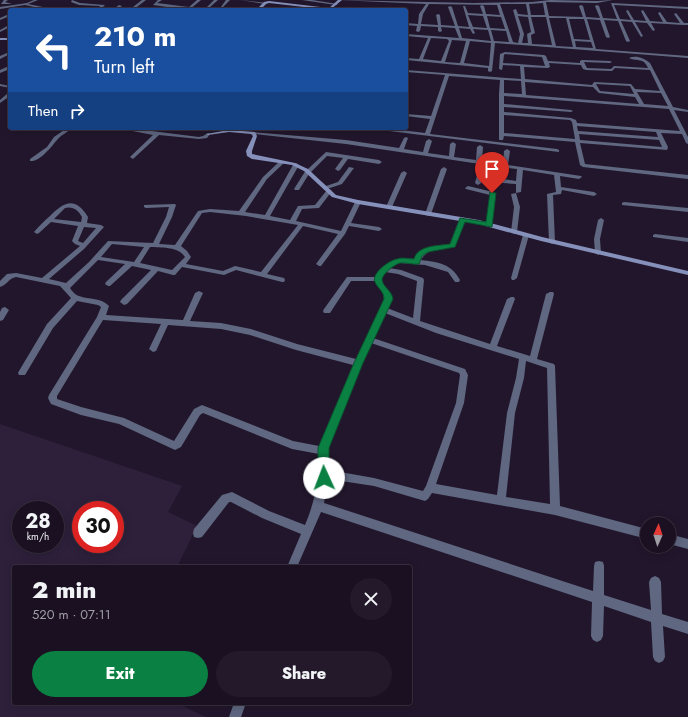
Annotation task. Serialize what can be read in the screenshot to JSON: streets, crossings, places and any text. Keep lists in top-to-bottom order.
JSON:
{
  "north": "top",
  "page": {
    "turn": ["210 m", "Turn left"],
    "then": "Then",
    "speed": "28 km/h",
    "limit": "30",
    "heading": ["2 min", "520 m · 07:11"],
    "buttons": ["Exit", "Share"]
  }
}
